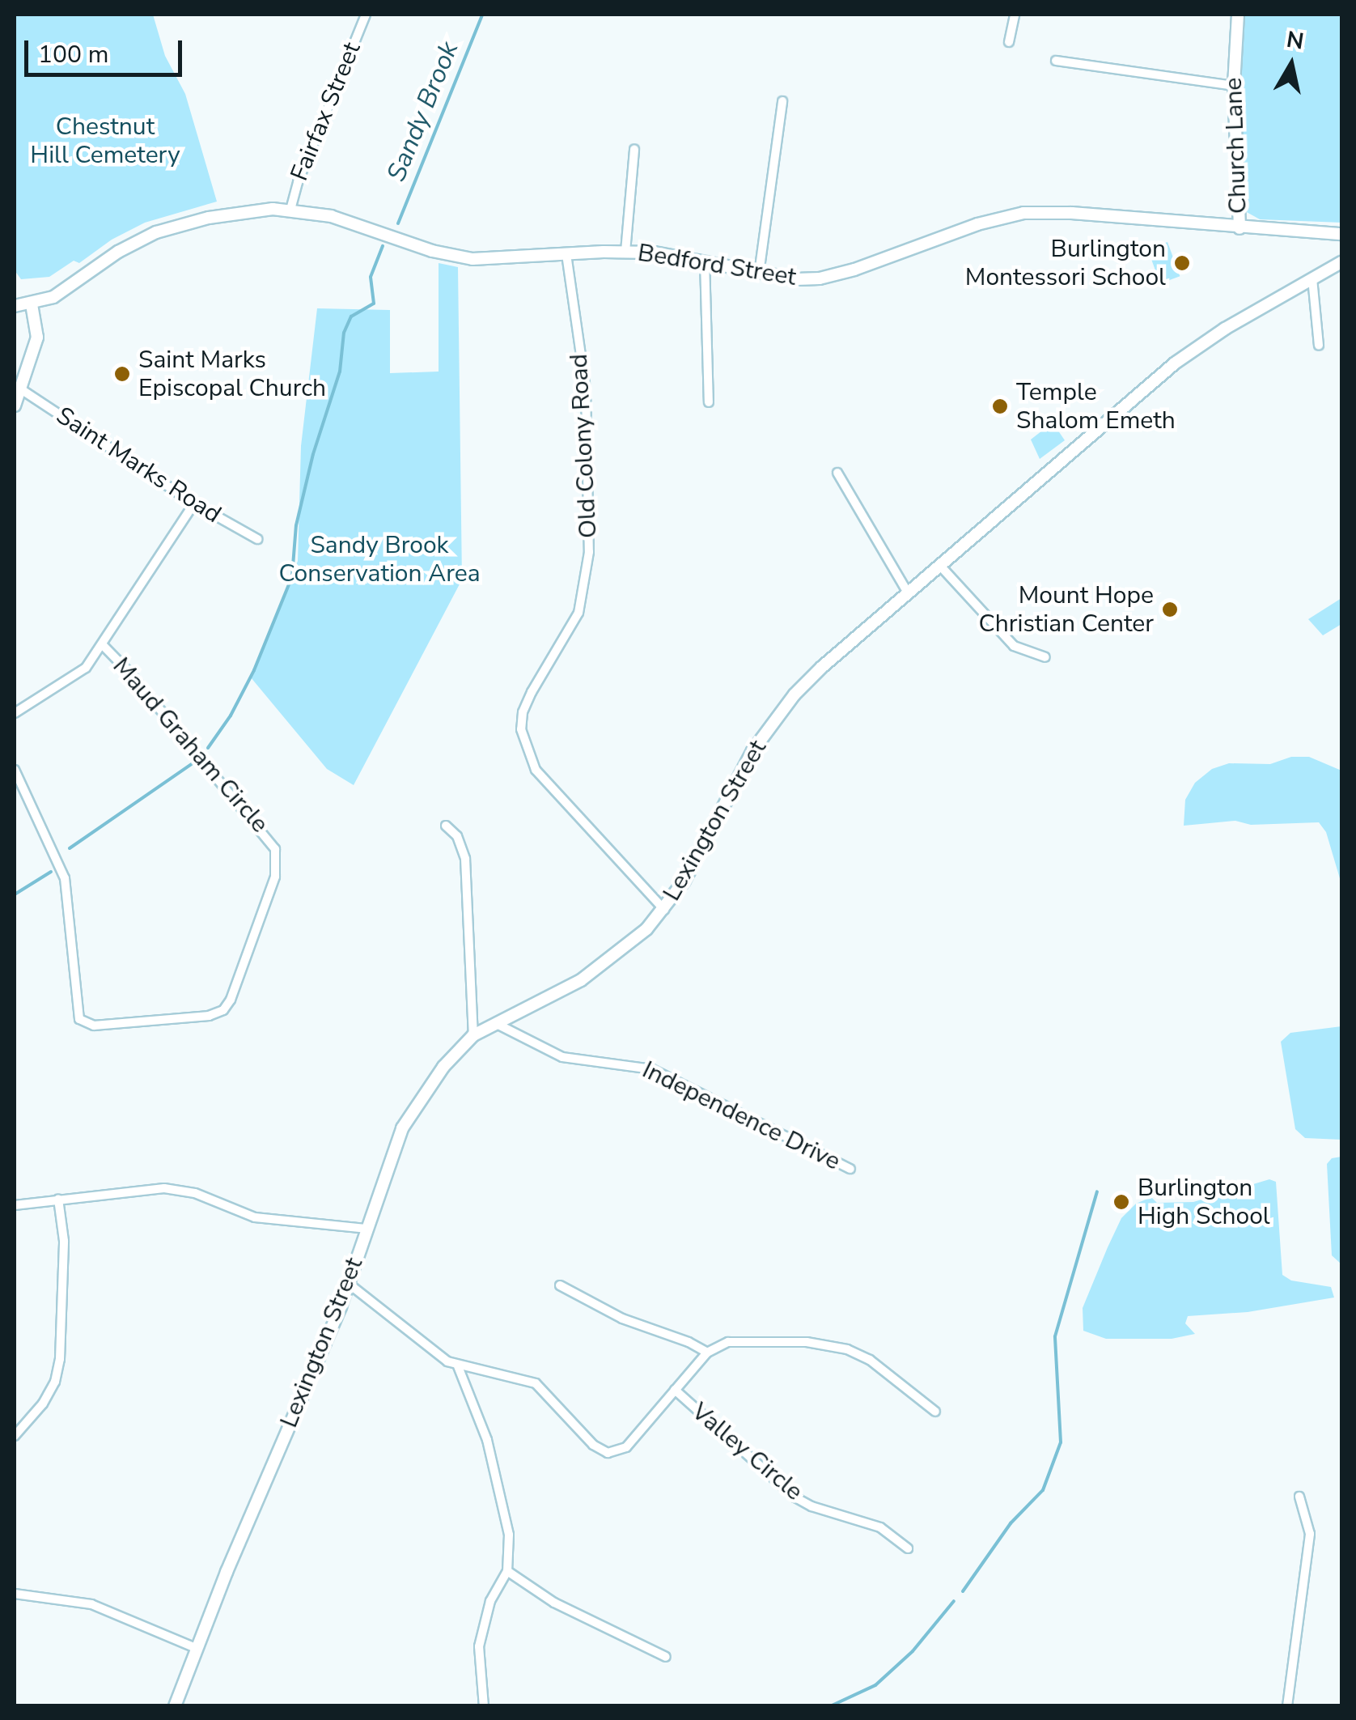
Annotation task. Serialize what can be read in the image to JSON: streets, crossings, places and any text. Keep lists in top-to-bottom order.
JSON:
{
  "streets": {
    "street": [
      "Fairfax Street",
      "Church Lane",
      "Bedford Street",
      "Old Colony Road",
      "Saint Marks Road",
      "Maud Graham Circle",
      "Lexington Street",
      "Independence Drive",
      "Valley Circle"
    ]
  },
  "crossings": [
    ["Fairfax Street", "Bedford Street"],
    ["Church Lane", "Bedford Street"],
    ["Bedford Street", "Old Colony Road"],
    ["Old Colony Road", "Lexington Street"],
    ["Lexington Street", "Independence Drive"]
  ],
  "water": ["Sandy Brook"],
  "parks": ["Chestnut Hill Cemetery", "Sandy Brook Conservation Area"],
  "places": [
    "Burlington Montessori School",
    "Saint Marks Episcopal Church",
    "Temple Shalom Emeth",
    "Mount Hope Christian Center",
    "Burlington High School"
  ],
  "scale_bar": "100 m",
  "north": "top"
}
